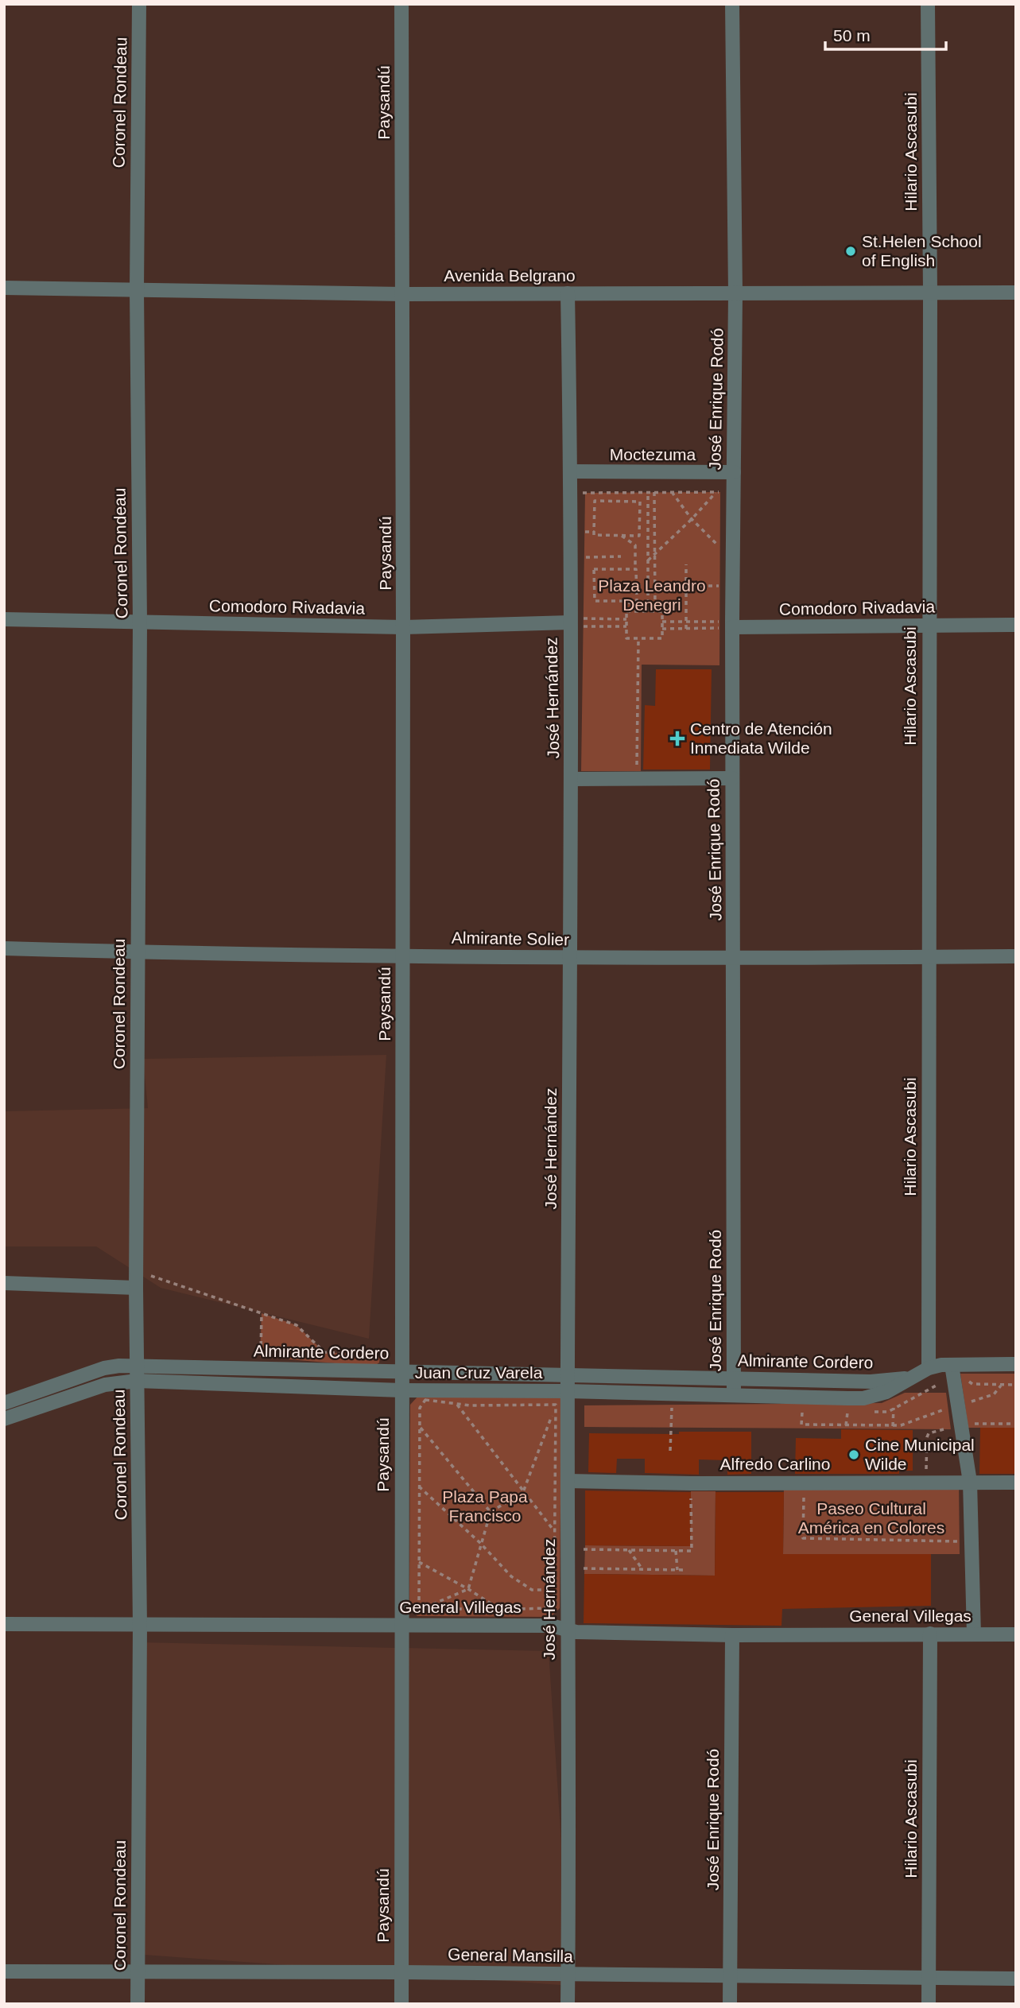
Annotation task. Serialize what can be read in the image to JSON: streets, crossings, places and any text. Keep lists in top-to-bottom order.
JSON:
{
  "streets": {
    "street": [
      "Coronel Rondeau",
      "Paysandú",
      "Hilario Ascasubi",
      "Avenida Belgrano",
      "José Enrique Rodó",
      "Moctezuma",
      "Comodoro Rivadavia",
      "José Hernández",
      "Almirante Solier",
      "Almirante Cordero",
      "Juan Cruz Varela",
      "Alfredo Carlino",
      "General Villegas",
      "General Mansilla"
    ]
  },
  "crossings": [
    ["Coronel Rondeau", "Avenida Belgrano"],
    ["Coronel Rondeau", "Comodoro Rivadavia"],
    ["Coronel Rondeau", "Almirante Solier"],
    ["Coronel Rondeau", "Almirante Cordero"],
    ["Coronel Rondeau", "Juan Cruz Varela"],
    ["Coronel Rondeau", "General Villegas"],
    ["Coronel Rondeau", "General Mansilla"],
    ["Paysandú", "Avenida Belgrano"],
    ["Paysandú", "Comodoro Rivadavia"],
    ["Paysandú", "Almirante Solier"],
    ["Paysandú", "Almirante Cordero"],
    ["Paysandú", "Juan Cruz Varela"],
    ["Paysandú", "General Villegas"],
    ["Paysandú", "General Mansilla"],
    ["Hilario Ascasubi", "Avenida Belgrano"],
    ["Hilario Ascasubi", "Comodoro Rivadavia"],
    ["Hilario Ascasubi", "Almirante Solier"],
    ["Hilario Ascasubi", "Juan Cruz Varela"],
    ["Hilario Ascasubi", "General Villegas"],
    ["Hilario Ascasubi", "General Mansilla"],
    ["Avenida Belgrano", "José Enrique Rodó"],
    ["Avenida Belgrano", "José Hernández"],
    ["José Enrique Rodó", "Moctezuma"],
    ["José Enrique Rodó", "Comodoro Rivadavia"],
    ["José Enrique Rodó", "Almirante Solier"],
    ["José Enrique Rodó", "Almirante Cordero"],
    ["José Enrique Rodó", "Juan Cruz Varela"],
    ["José Enrique Rodó", "General Villegas"],
    ["José Enrique Rodó", "General Mansilla"],
    ["Moctezuma", "José Hernández"],
    ["Comodoro Rivadavia", "José Hernández"],
    ["José Hernández", "Almirante Solier"],
    ["José Hernández", "Almirante Cordero"],
    ["José Hernández", "Juan Cruz Varela"],
    ["José Hernández", "Alfredo Carlino"],
    ["José Hernández", "General Villegas"],
    ["José Hernández", "General Mansilla"],
    ["Almirante Cordero", "Juan Cruz Varela"]
  ],
  "parks": ["Plaza Leandro Denegri", "Plaza Papa Francisco", "Paseo Cultural América en Colores"],
  "places": {
    "other": ["St.Helen School of English", "Cine Municipal Wilde"],
    "health": ["Centro de Atención Inmediata Wilde"]
  },
  "scale_bar": "50 m"
}
